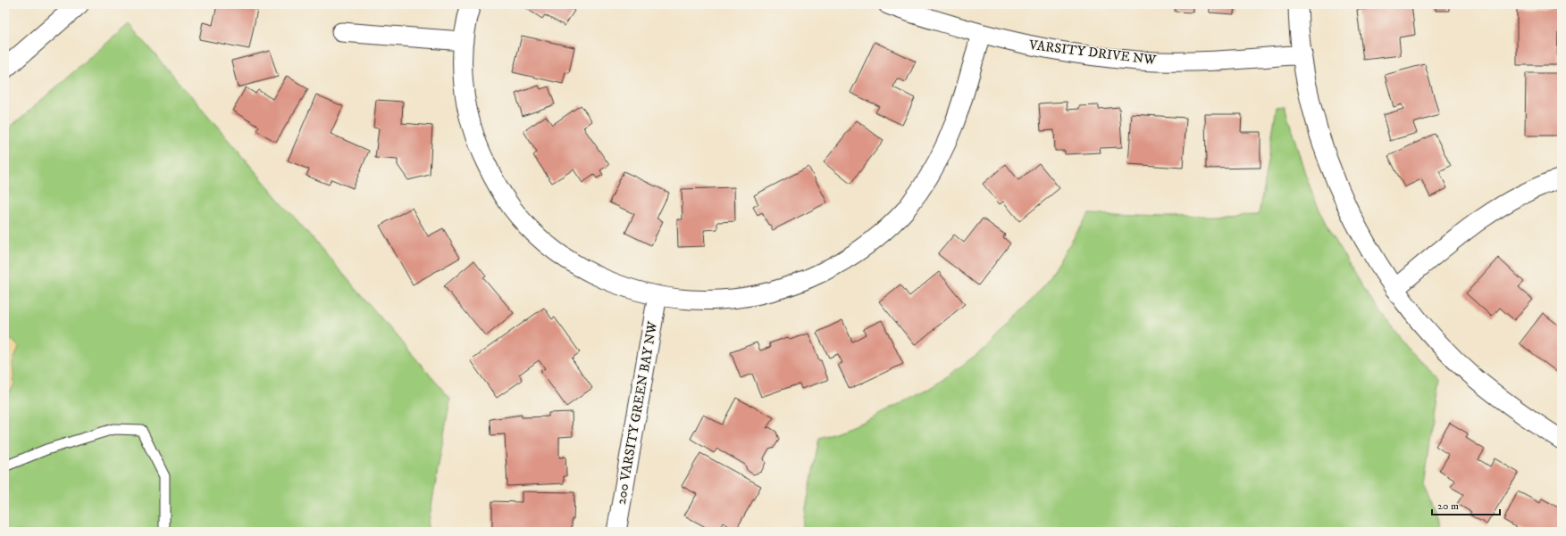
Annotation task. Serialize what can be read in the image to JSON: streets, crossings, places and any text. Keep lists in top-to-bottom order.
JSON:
{
  "streets": {
    "street": ["VARSITY DRIVE NW", "200 VARSITY GREEN BAY NW"]
  },
  "scale_bar": "20 m"
}
